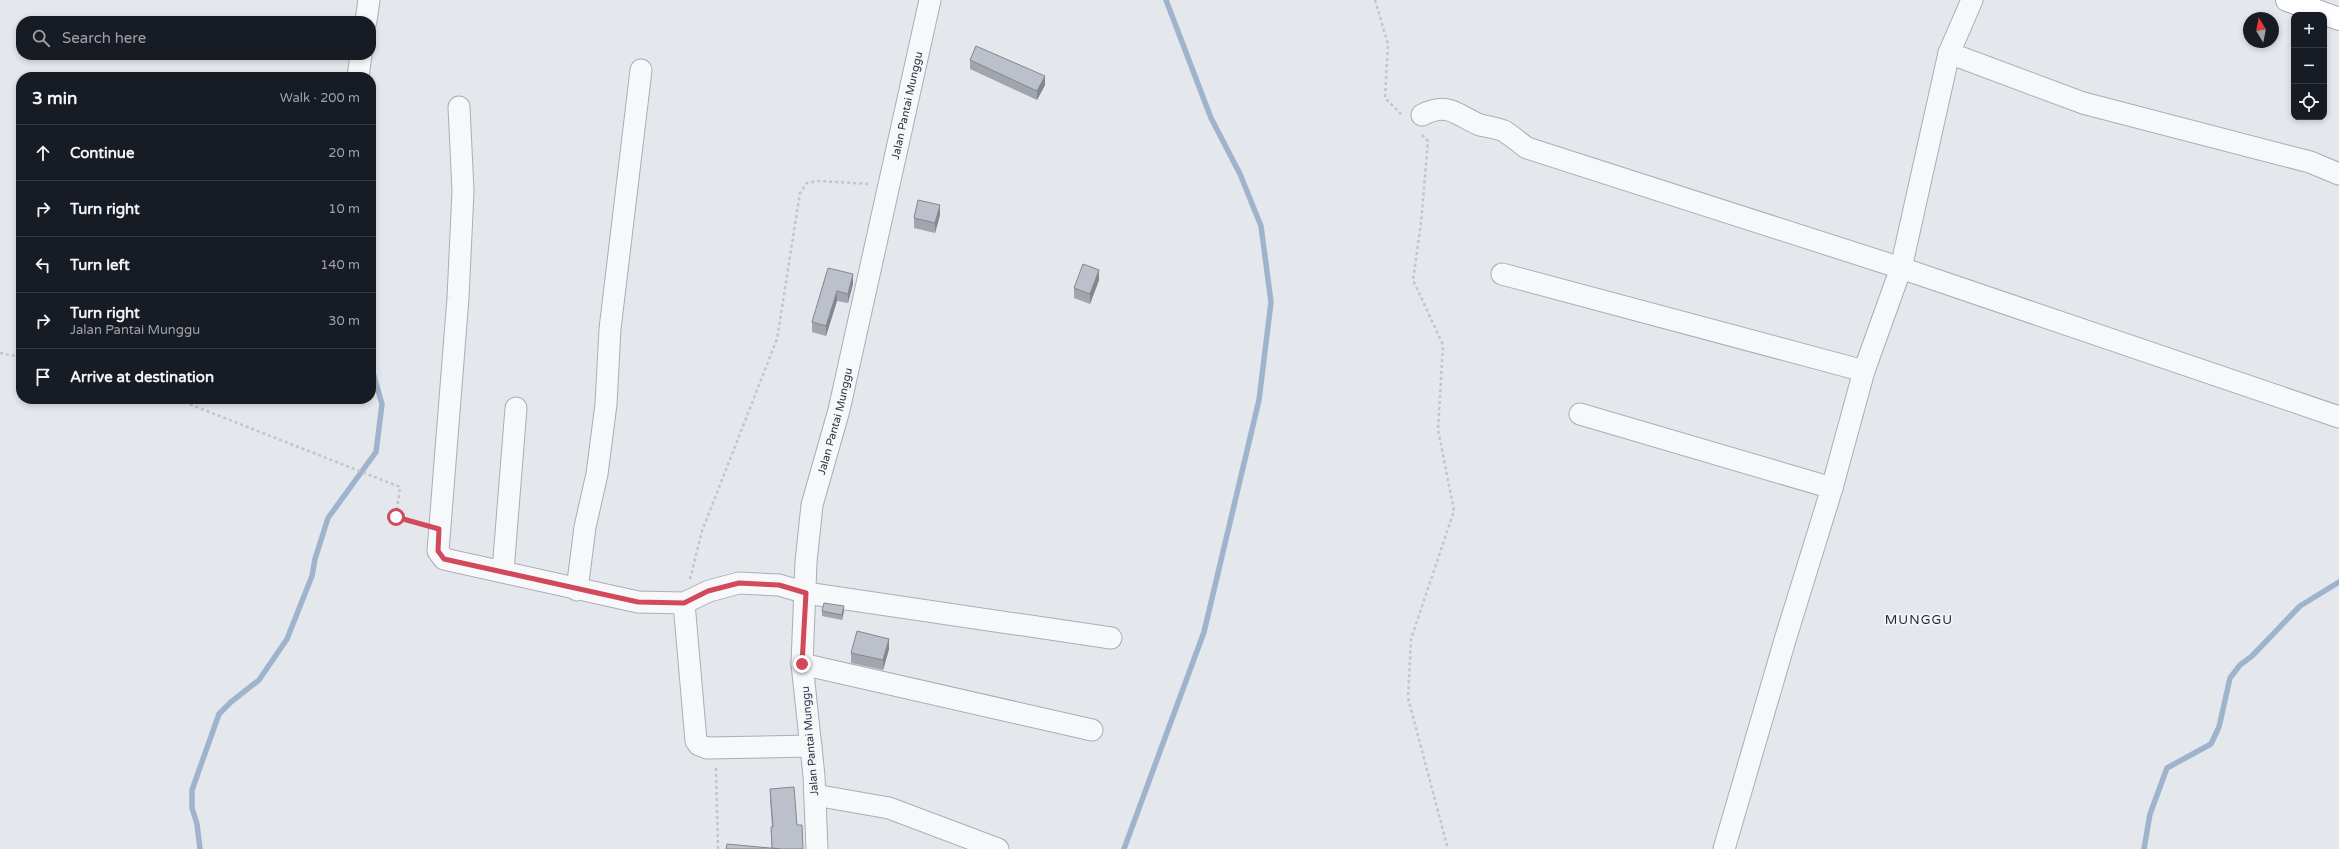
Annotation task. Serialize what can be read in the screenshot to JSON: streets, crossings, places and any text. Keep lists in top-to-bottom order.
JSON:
{
  "streets": {
    "street": ["Jalan Pantai Munggu"]
  },
  "districts": ["MUNGGU"],
  "north": "top",
  "page": {
    "map_buttons": ["+", "−"],
    "search": "Search here",
    "heading": ["3 min", "Walk · 200 m"],
    "list": [
      ["Continue", "20 m"],
      ["Turn right", "10 m"],
      ["Turn left", "140 m"],
      ["Turn right", "Jalan Pantai Munggu", "30 m"],
      "Arrive at destination"
    ]
  }
}
